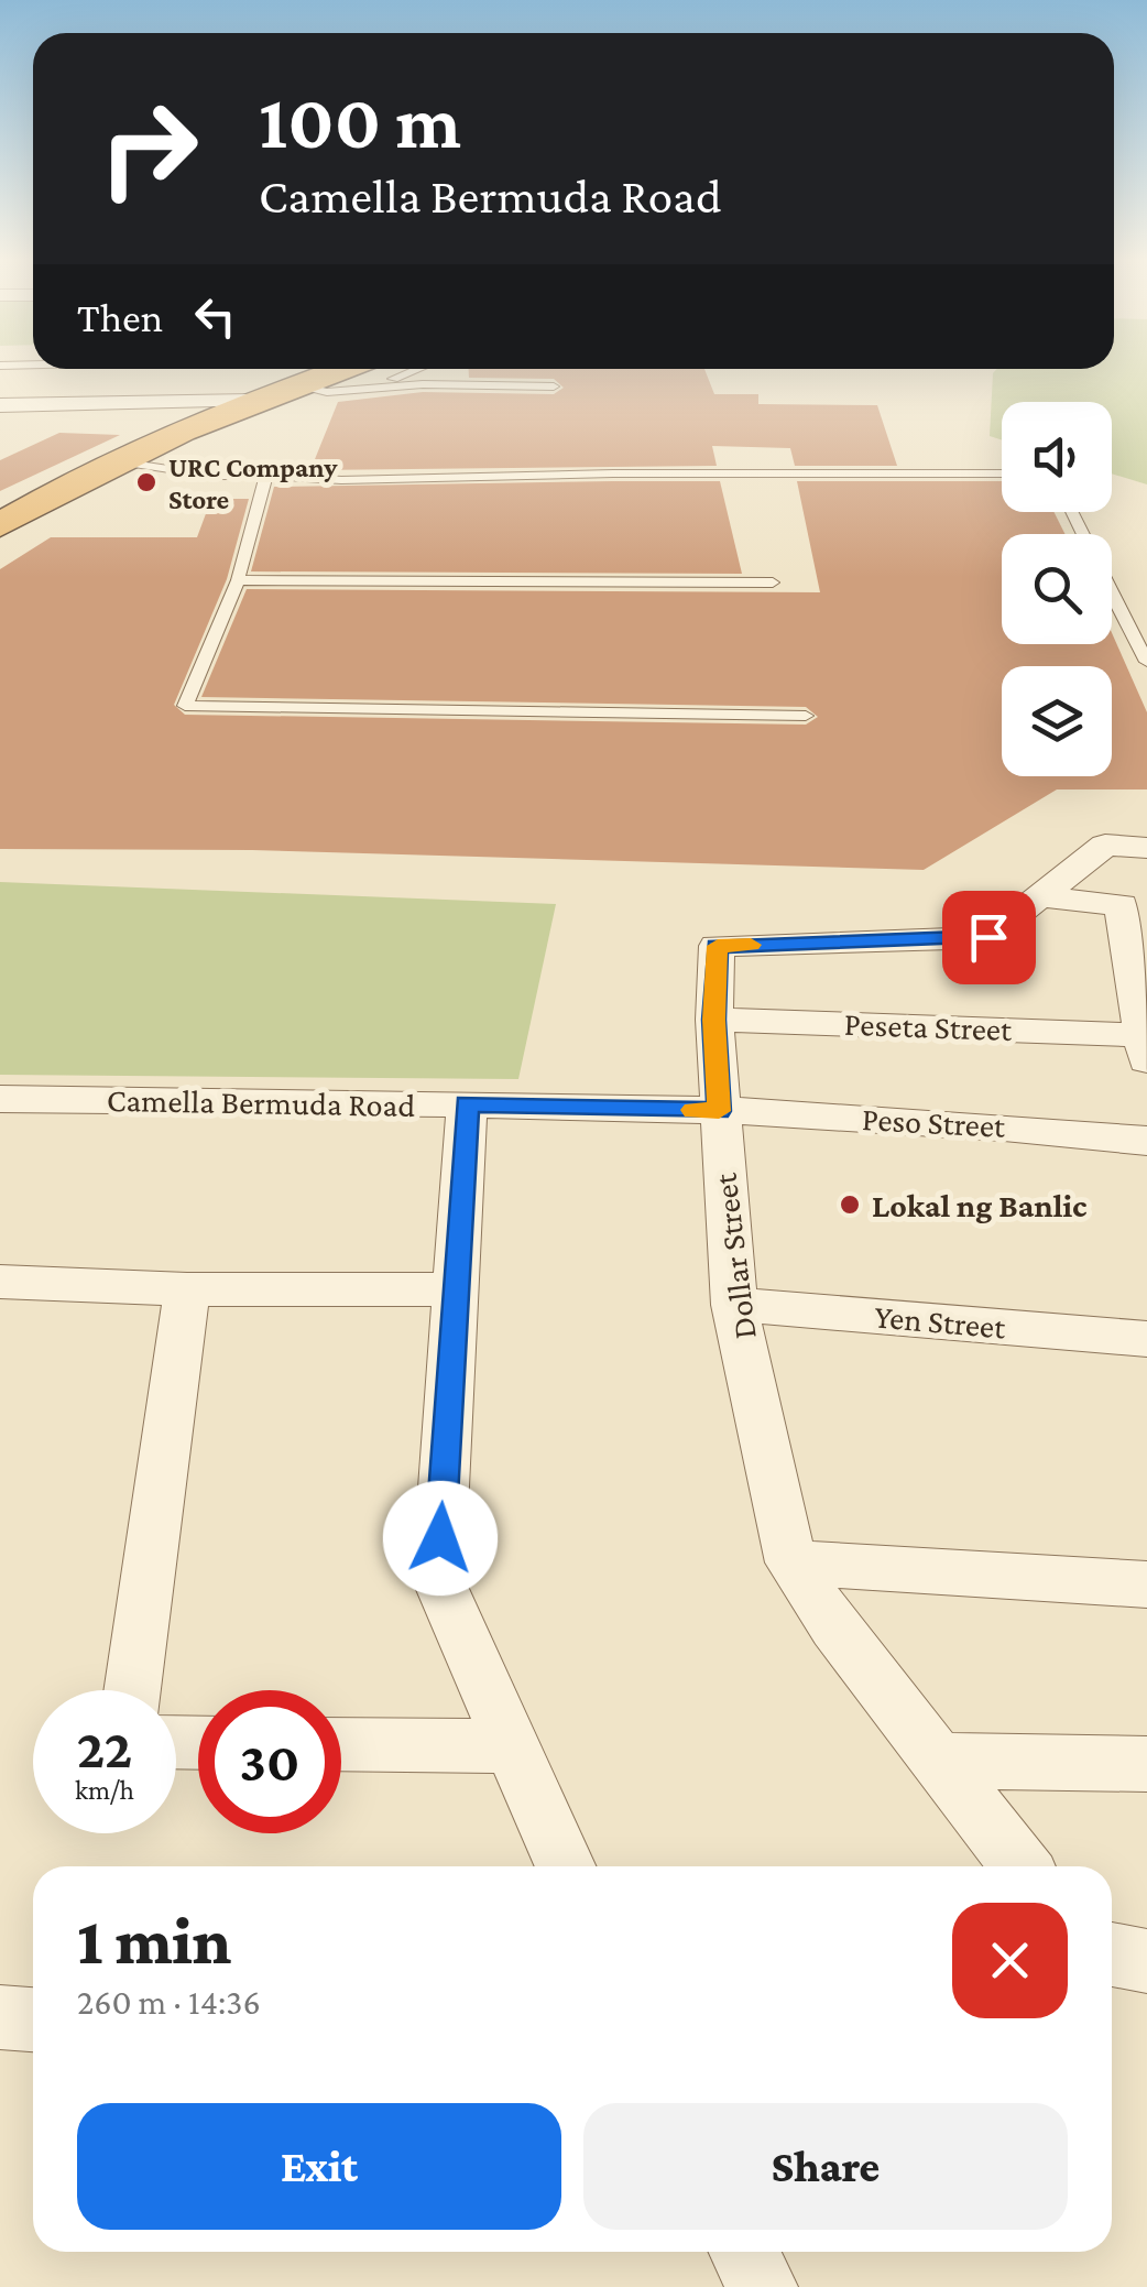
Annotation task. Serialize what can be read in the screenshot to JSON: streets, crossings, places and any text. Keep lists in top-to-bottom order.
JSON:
{
  "streets": {
    "street": [
      "Peseta Street",
      "Camella Bermuda Road",
      "Peso Street",
      "Dollar Street",
      "Yen Street"
    ]
  },
  "crossings": [
    ["Peseta Street", "Dollar Street"],
    ["Camella Bermuda Road", "Peso Street"],
    ["Camella Bermuda Road", "Dollar Street"],
    ["Peso Street", "Dollar Street"],
    ["Dollar Street", "Yen Street"]
  ],
  "places": ["URC Company Store", "Lokal ng Banlic"],
  "page": {
    "turn": ["100 m", "Camella Bermuda Road"],
    "then": "Then",
    "speed": "22 km/h",
    "limit": "30",
    "heading": ["1 min", "260 m · 14:36"],
    "buttons": ["Exit", "Share"]
  }
}
